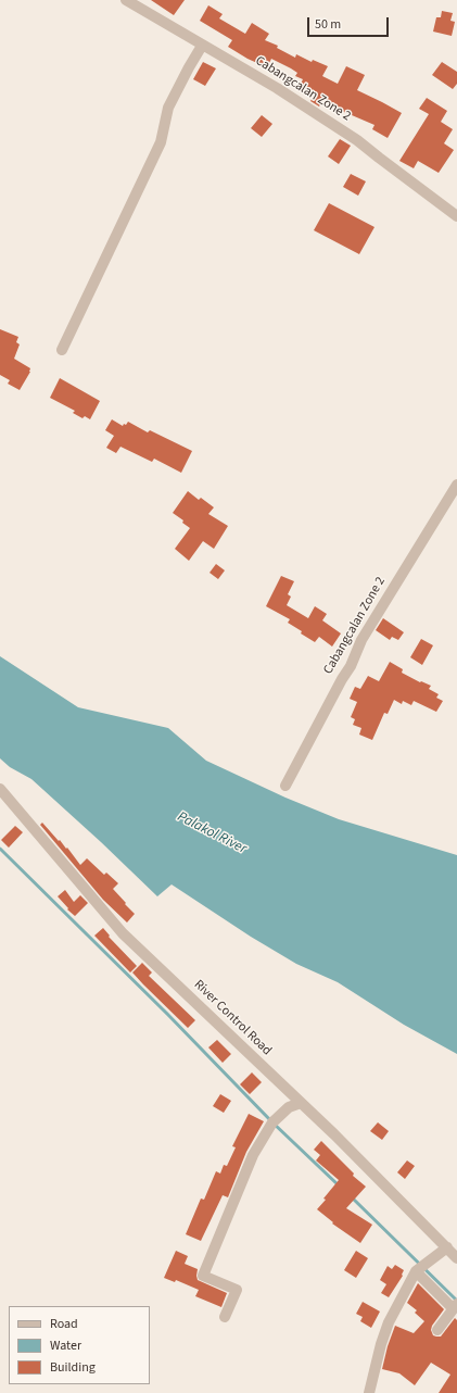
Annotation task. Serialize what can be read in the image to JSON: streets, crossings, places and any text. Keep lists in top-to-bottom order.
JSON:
{
  "streets": {
    "street": ["Cabangcalan Zone 2", "River Control Road"]
  },
  "water": ["Palakol River"],
  "legend": ["Road", "Water", "Building"],
  "scale_bar": "50 m"
}
